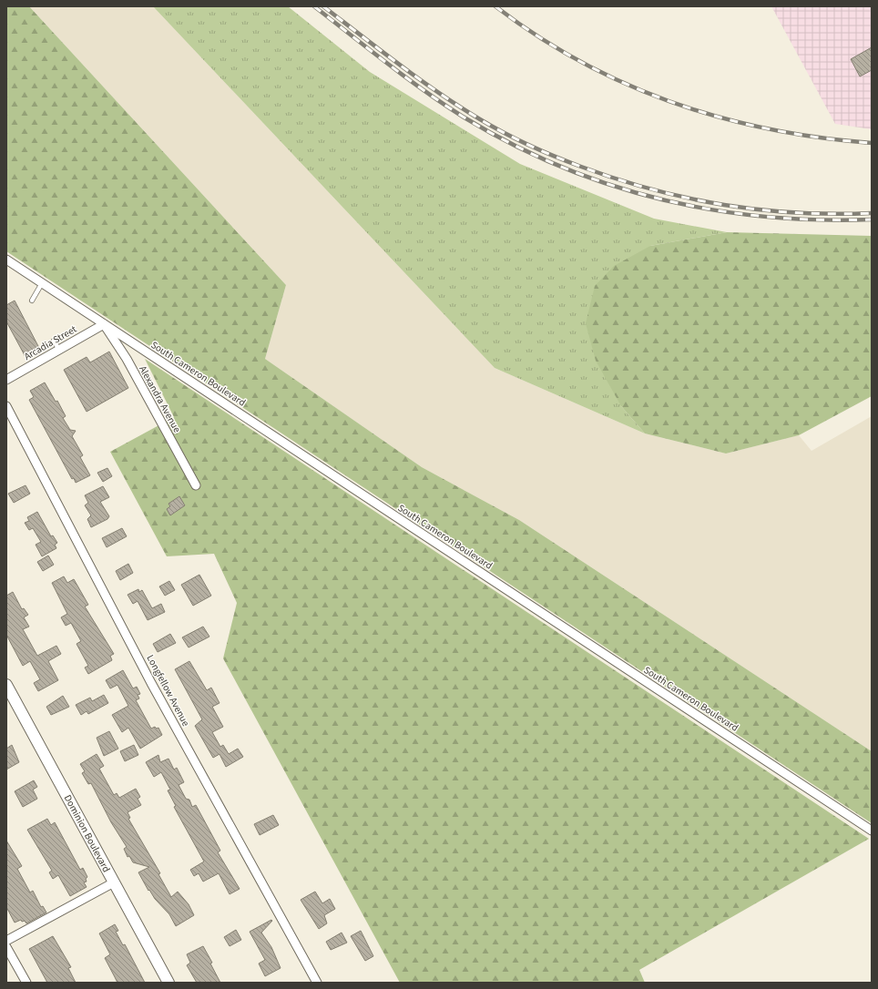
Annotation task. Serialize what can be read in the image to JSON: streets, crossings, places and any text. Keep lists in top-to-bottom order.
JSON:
{
  "streets": {
    "street": [
      "Arcadia Street",
      "South Cameron Boulevard",
      "Alexandra Avenue",
      "Longfellow Avenue",
      "Dominion Boulevard"
    ]
  },
  "crossings": [
    ["Arcadia Street", "South Cameron Boulevard"],
    ["Arcadia Street", "Alexandra Avenue"],
    ["South Cameron Boulevard", "Alexandra Avenue"]
  ]
}
